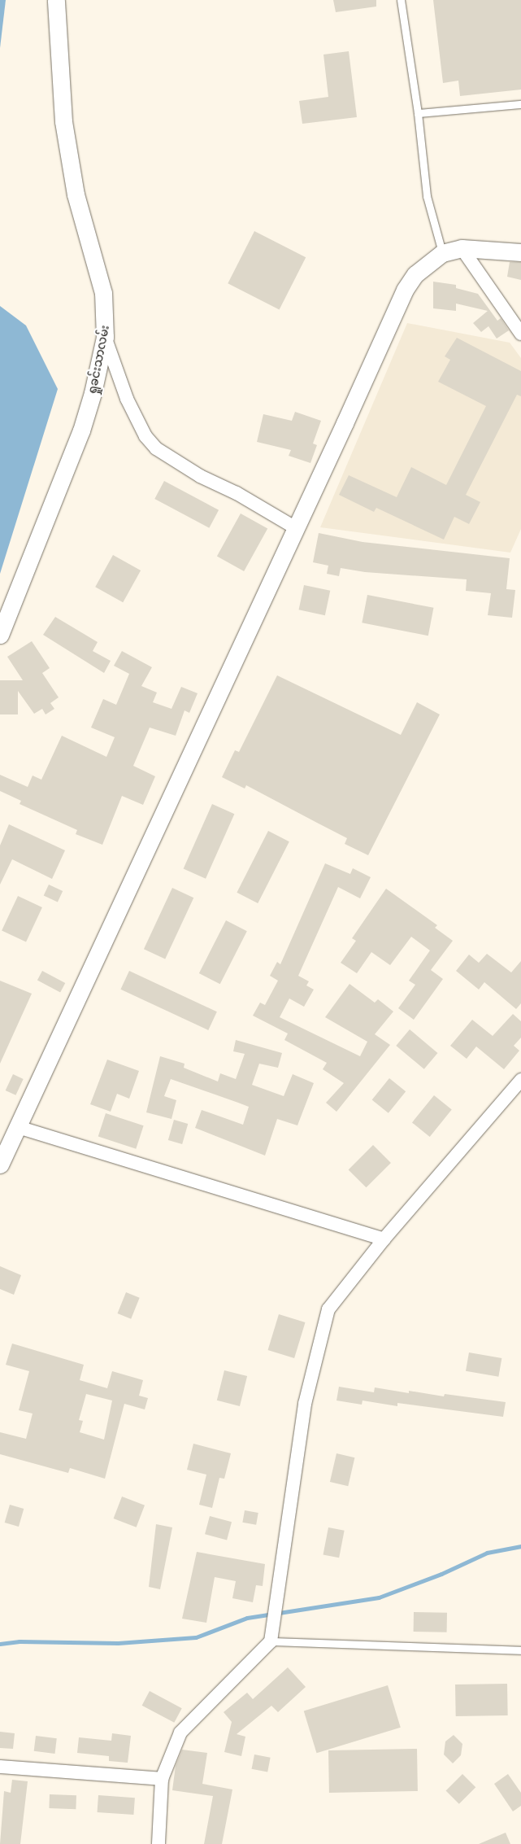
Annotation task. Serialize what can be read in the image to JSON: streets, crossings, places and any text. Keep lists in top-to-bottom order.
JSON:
{
  "streets": {
    "street": ["ရှုခင်းသာလမ်း"]
  }
}
